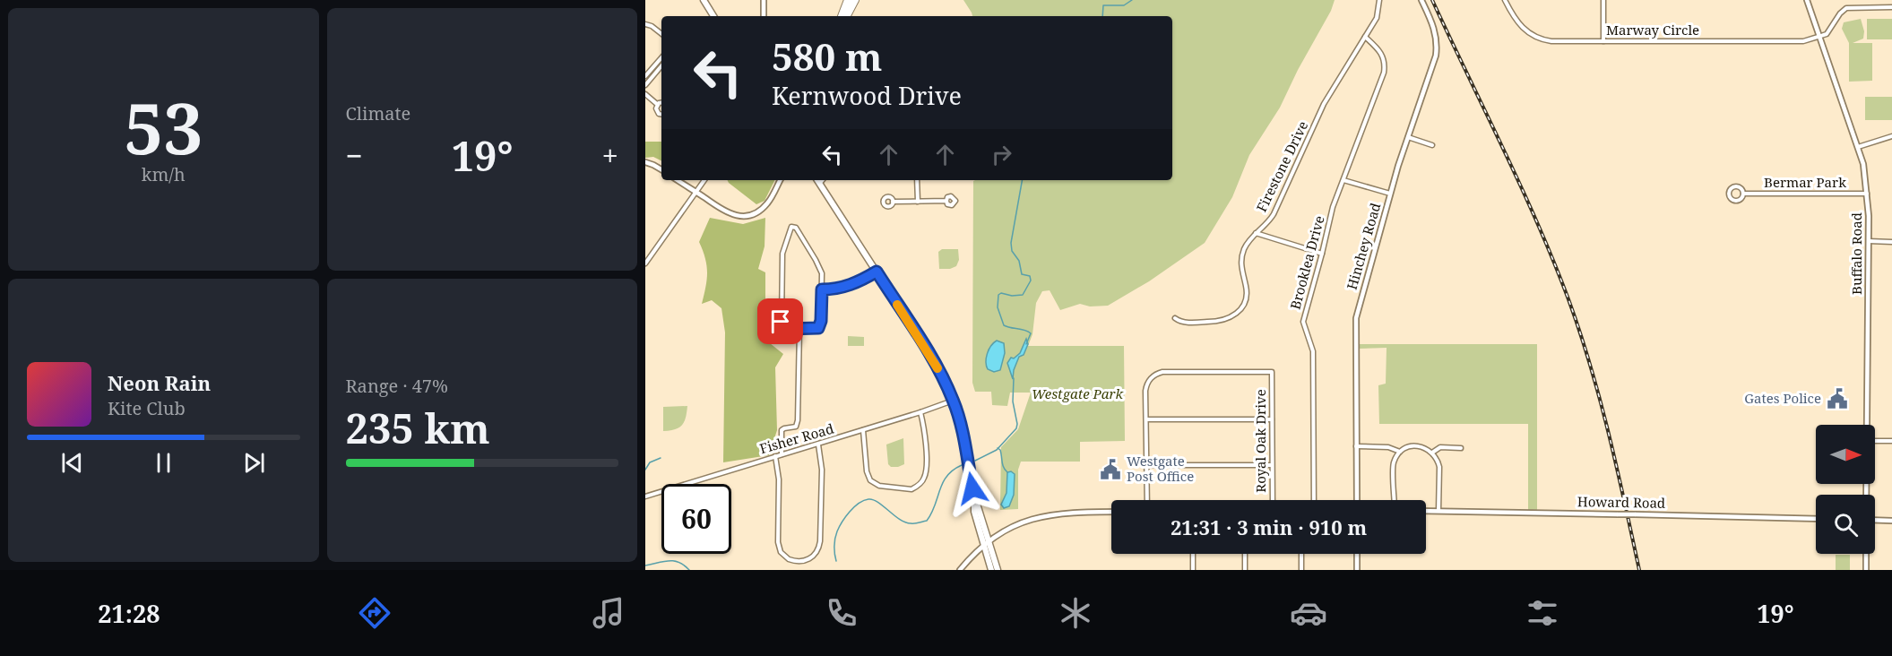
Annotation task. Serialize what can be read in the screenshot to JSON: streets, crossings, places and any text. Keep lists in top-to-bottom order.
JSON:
{
  "streets": {
    "main road": ["Hinchey Road", "Buffalo Road", "Howard Road"],
    "street": [
      "Marway Circle",
      "Firestone Drive",
      "Bermar Park",
      "Brooklea Drive",
      "Fisher Road",
      "Royal Oak Drive"
    ]
  },
  "crossings": [
    ["Marway Circle", "Buffalo Road"],
    ["Firestone Drive", "Brooklea Drive"],
    ["Bermar Park", "Buffalo Road"]
  ],
  "parks": ["Westgate Park"],
  "places": {
    "public building": ["Gates Police", "Westgate Post Office"]
  },
  "north": "right",
  "page": {
    "tile": [
      ["53", "km/h"],
      "Climate",
      ["Range · 47%", "235 km"]
    ],
    "turn": ["580 m", "Kernwood Drive"],
    "heat": ["−", "19°", "+"],
    "song": ["Neon Rain", "Kite Club"],
    "limit": "60",
    "trip": "21:31 · 3 min · 910 m",
    "tabs": ["21:28", "19°"]
  }
}
